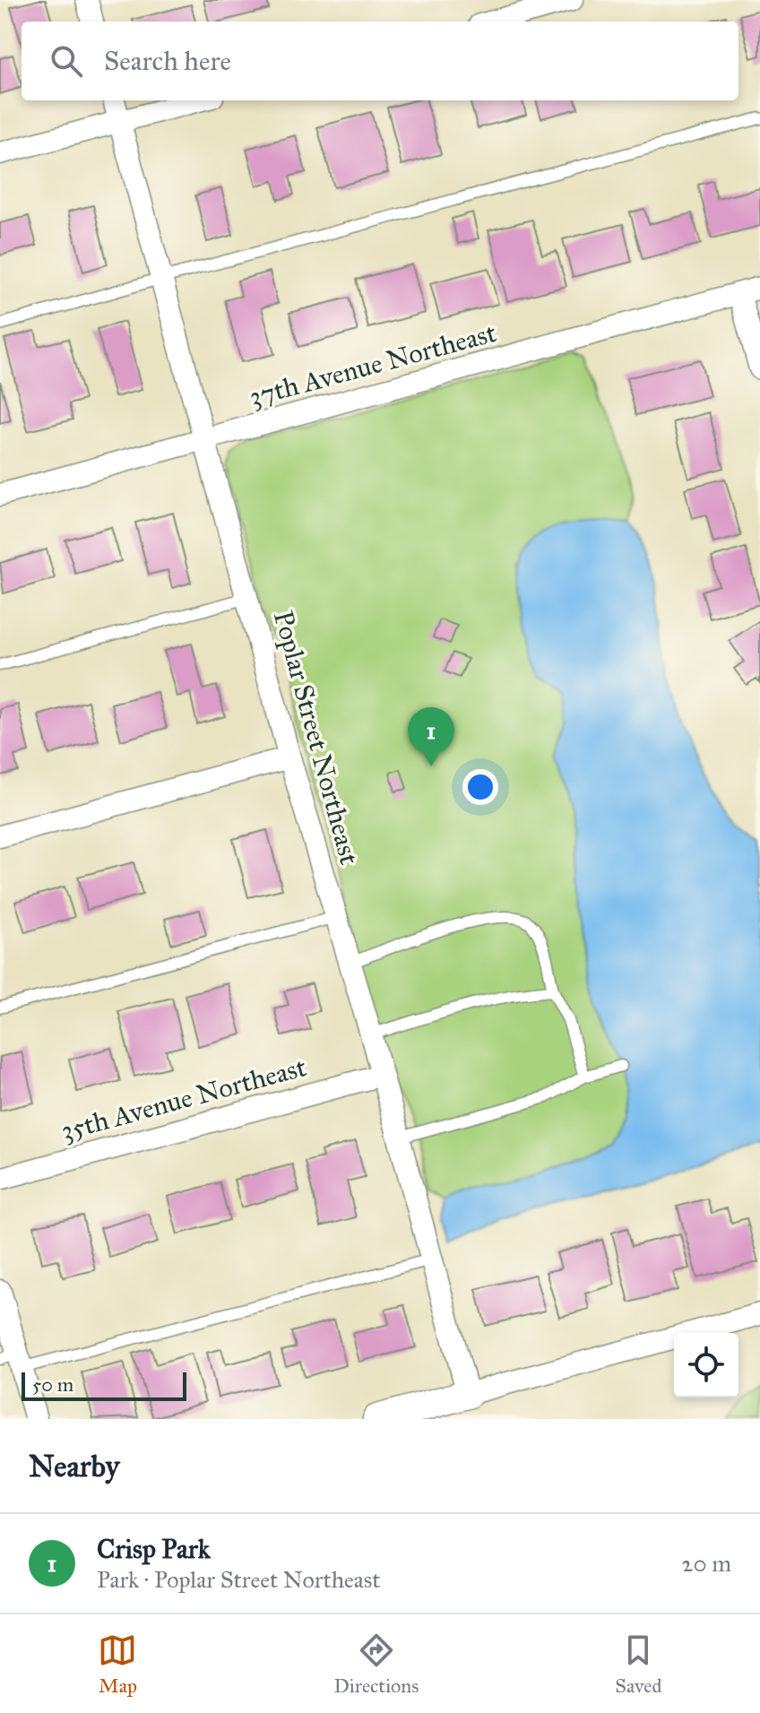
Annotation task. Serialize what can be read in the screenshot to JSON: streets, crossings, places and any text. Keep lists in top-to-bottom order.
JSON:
{
  "streets": {
    "street": ["37th Avenue Northeast", "Poplar Street Northeast", "35th Avenue Northeast"]
  },
  "crossings": [
    ["37th Avenue Northeast", "Poplar Street Northeast"],
    ["Poplar Street Northeast", "35th Avenue Northeast"]
  ],
  "scale_bar": "50 m",
  "page": {
    "search": "Search here",
    "pins": "1",
    "scale": "50 m",
    "heading": "Nearby",
    "list": [
      {
        "mark": "1",
        "name": "Crisp Park",
        "note": "Park · Poplar Street Northeast",
        "value": "20 m"
      }
    ],
    "nav": ["Map", "Directions", "Saved"]
  }
}
